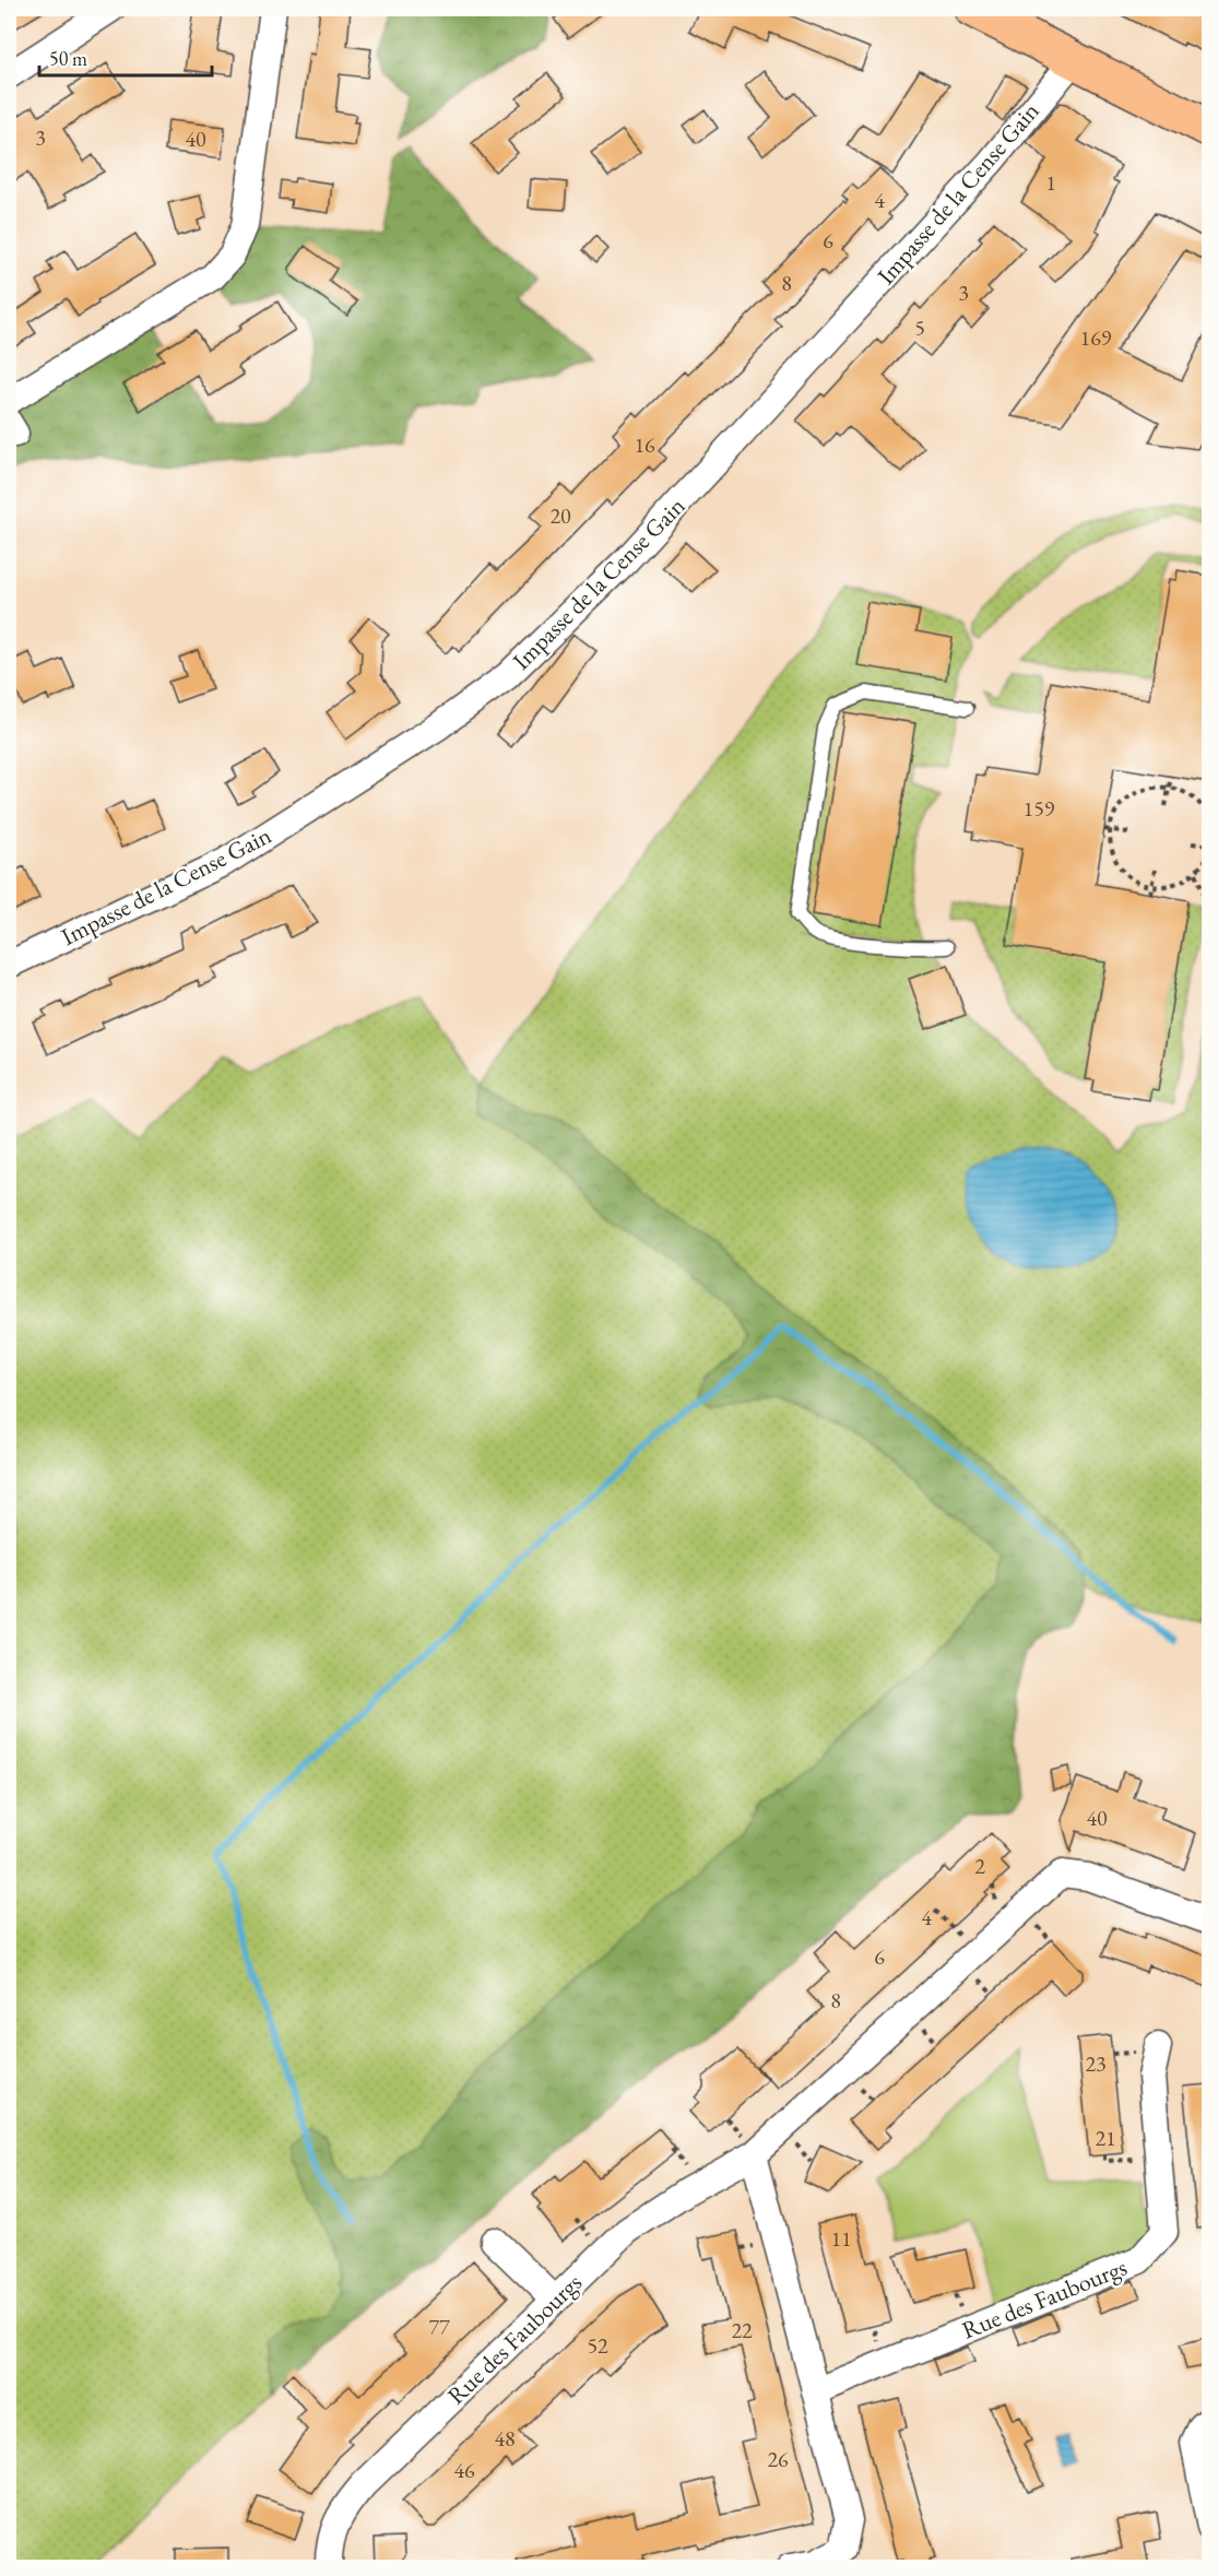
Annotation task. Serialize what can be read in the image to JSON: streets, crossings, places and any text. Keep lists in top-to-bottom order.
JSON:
{
  "streets": {
    "street": ["Impasse de la Cense Gain", "Rue des Faubourgs"]
  },
  "house_numbers": [
    "3",
    "40",
    "1",
    "4",
    "6",
    "8",
    "3",
    "5",
    "169",
    "16",
    "20",
    "159",
    "40",
    "2",
    "4",
    "6",
    "8",
    "23",
    "21",
    "11",
    "77",
    "22",
    "52",
    "48",
    "26",
    "46"
  ],
  "scale_bar": "50 m"
}
